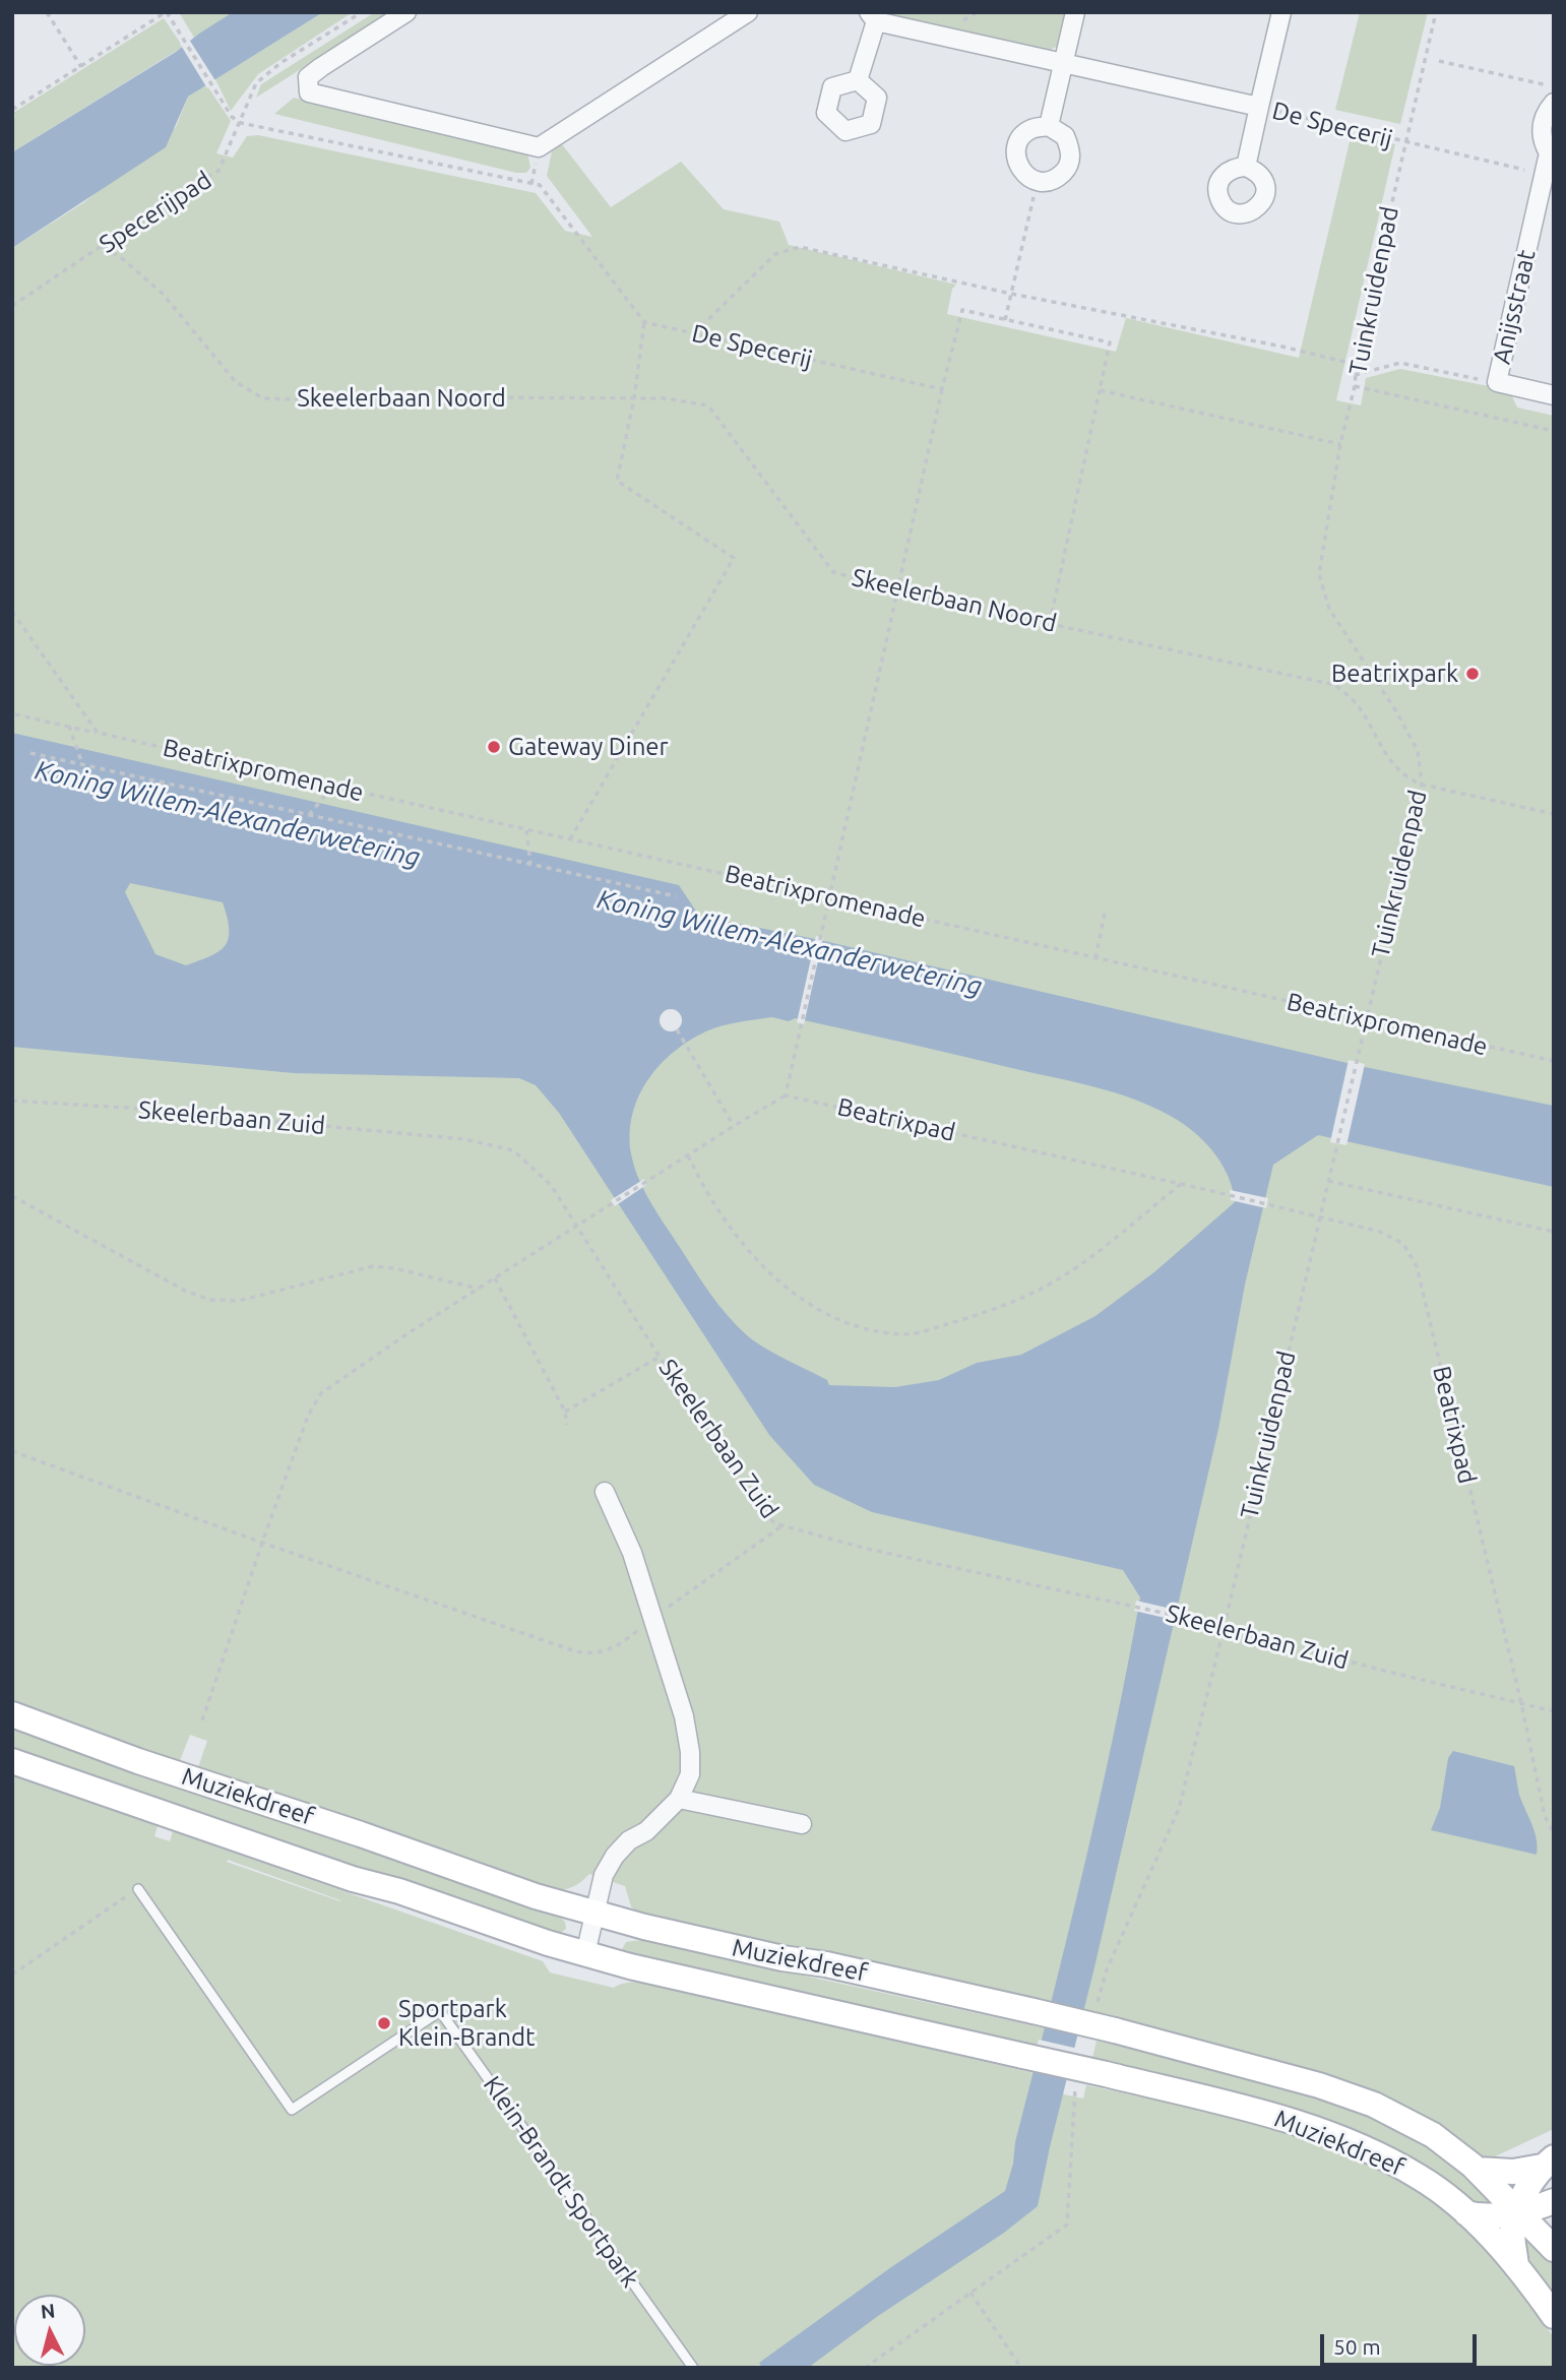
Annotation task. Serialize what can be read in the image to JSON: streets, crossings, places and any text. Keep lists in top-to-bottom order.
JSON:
{
  "streets": {
    "main road": ["Muziekdreef"],
    "street": ["De Specerij", "Anijsstraat"],
    "lane": ["Klein-Brandt Sportpark"],
    "path": [
      "Specerijpad",
      "Tuinkruidenpad",
      "Skeelerbaan Noord",
      "Beatrixpromenade",
      "Skeelerbaan Zuid",
      "Beatrixpad"
    ]
  },
  "crossings": [
    ["De Specerij", "Tuinkruidenpad"],
    ["De Specerij", "Anijsstraat"],
    ["Specerijpad", "Skeelerbaan Noord"],
    ["Tuinkruidenpad", "Skeelerbaan Noord"],
    ["Tuinkruidenpad", "Beatrixpromenade"],
    ["Tuinkruidenpad", "Skeelerbaan Zuid"],
    ["Tuinkruidenpad", "Beatrixpad"],
    ["Skeelerbaan Zuid", "Beatrixpad"]
  ],
  "water": ["Koning Willem-Alexanderwetering"],
  "places": ["Beatrixpark", "Gateway Diner", "Sportpark Klein-Brandt"],
  "scale_bar": "50 m",
  "north": "top"
}
